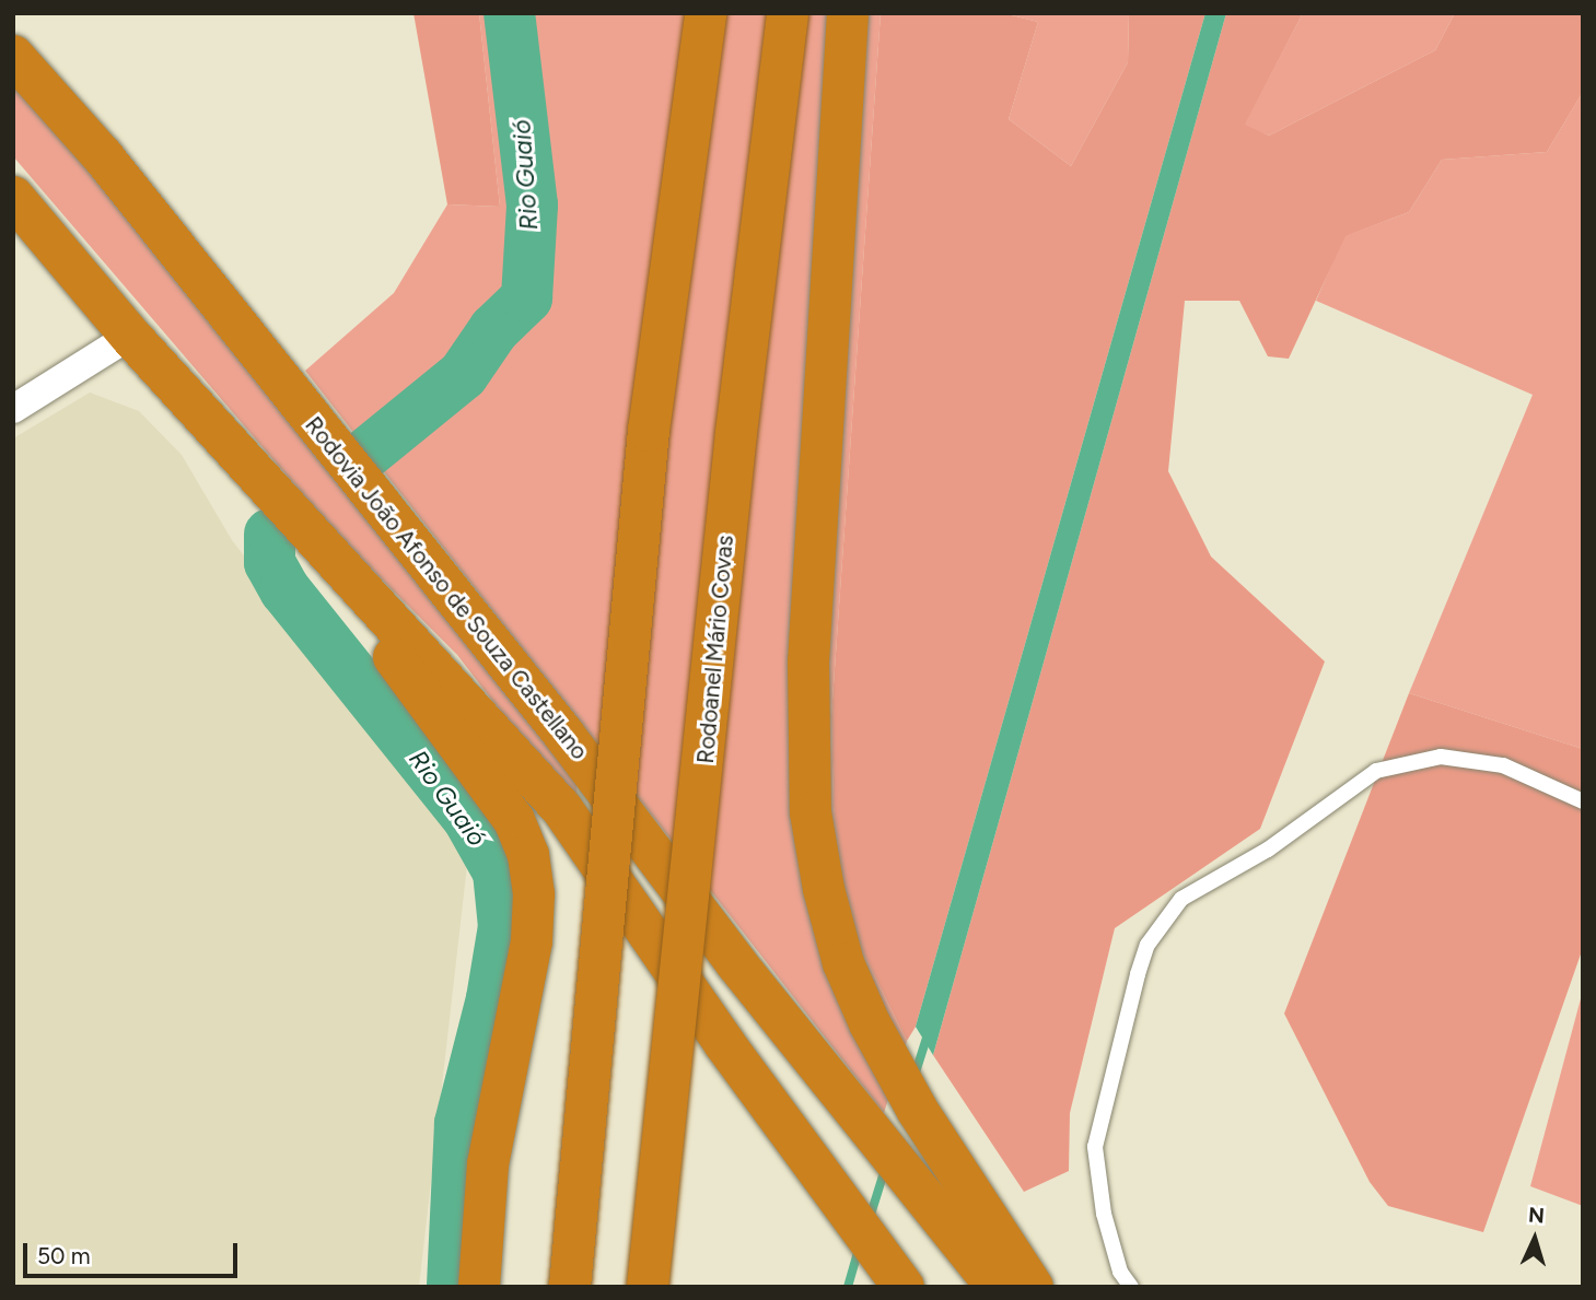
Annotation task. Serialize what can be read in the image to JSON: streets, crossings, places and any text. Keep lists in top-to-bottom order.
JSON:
{
  "streets": {
    "highway": ["Rodovia João Afonso de Souza Castellano", "Rodoanel Mário Covas"]
  },
  "water": ["Rio Guaió"],
  "scale_bar": "50 m",
  "north": "top"
}
